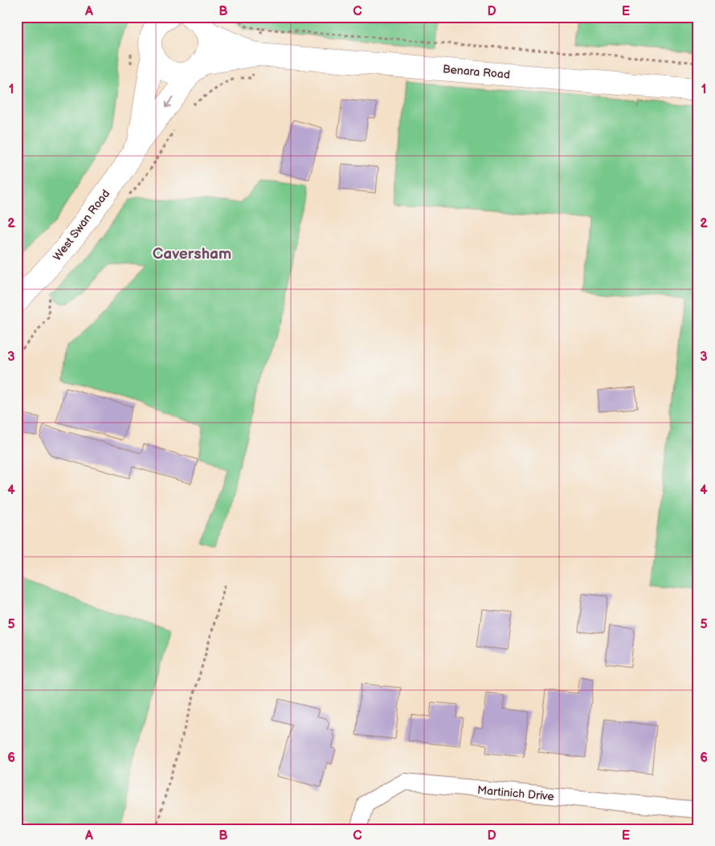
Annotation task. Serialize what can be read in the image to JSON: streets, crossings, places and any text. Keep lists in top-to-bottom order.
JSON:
{
  "streets": {
    "main road": ["Benara Road", "West Swan Road"],
    "street": ["Martinich Drive"]
  },
  "crossings": [
    ["Benara Road", "West Swan Road"]
  ],
  "districts": ["Caversham"],
  "grid": {
    "columns": [
      "A",
      "B",
      "C",
      "D",
      "E"
    ],
    "rows": [
      "1",
      "2",
      "3",
      "4",
      "5",
      "6"
    ]
  }
}
